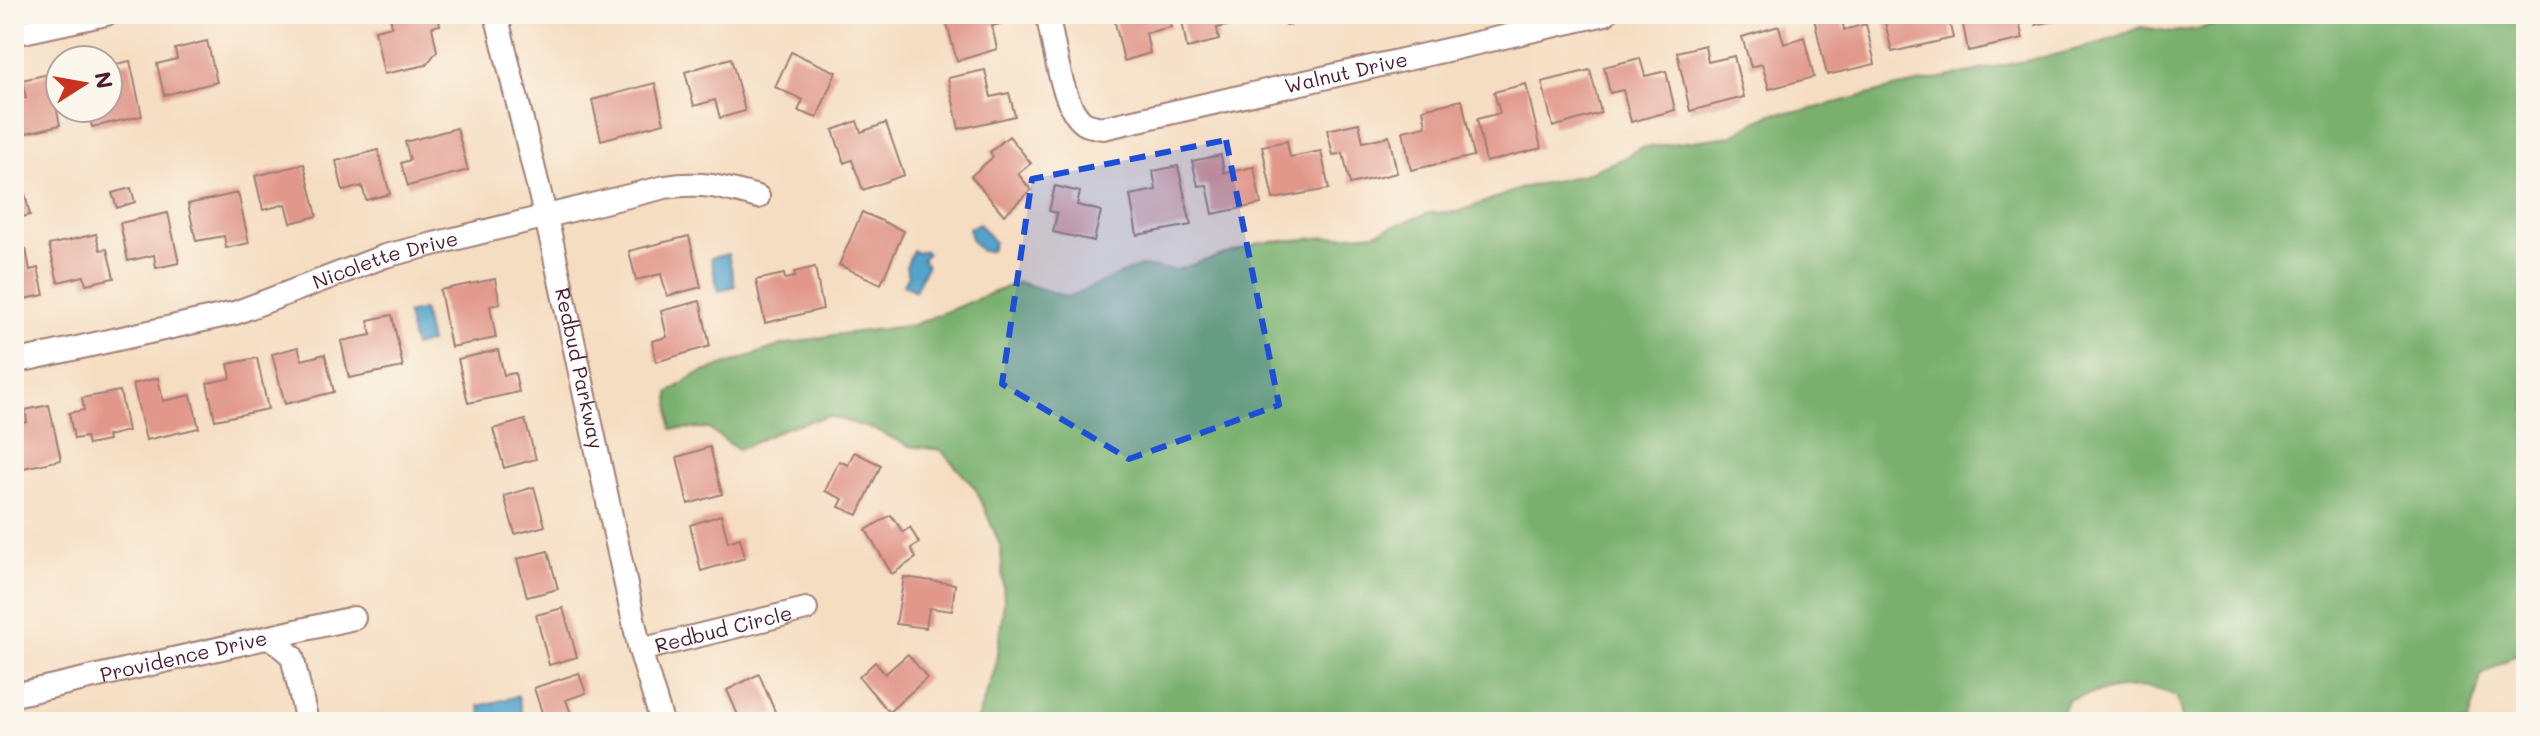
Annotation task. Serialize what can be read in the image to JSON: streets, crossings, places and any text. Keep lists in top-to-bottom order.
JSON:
{
  "streets": {
    "street": [
      "Walnut Drive",
      "Nicolette Drive",
      "Redbud Parkway",
      "Redbud Circle",
      "Providence Drive"
    ]
  },
  "crossings": [
    ["Nicolette Drive", "Redbud Parkway"],
    ["Redbud Parkway", "Redbud Circle"]
  ],
  "north": "right"
}
